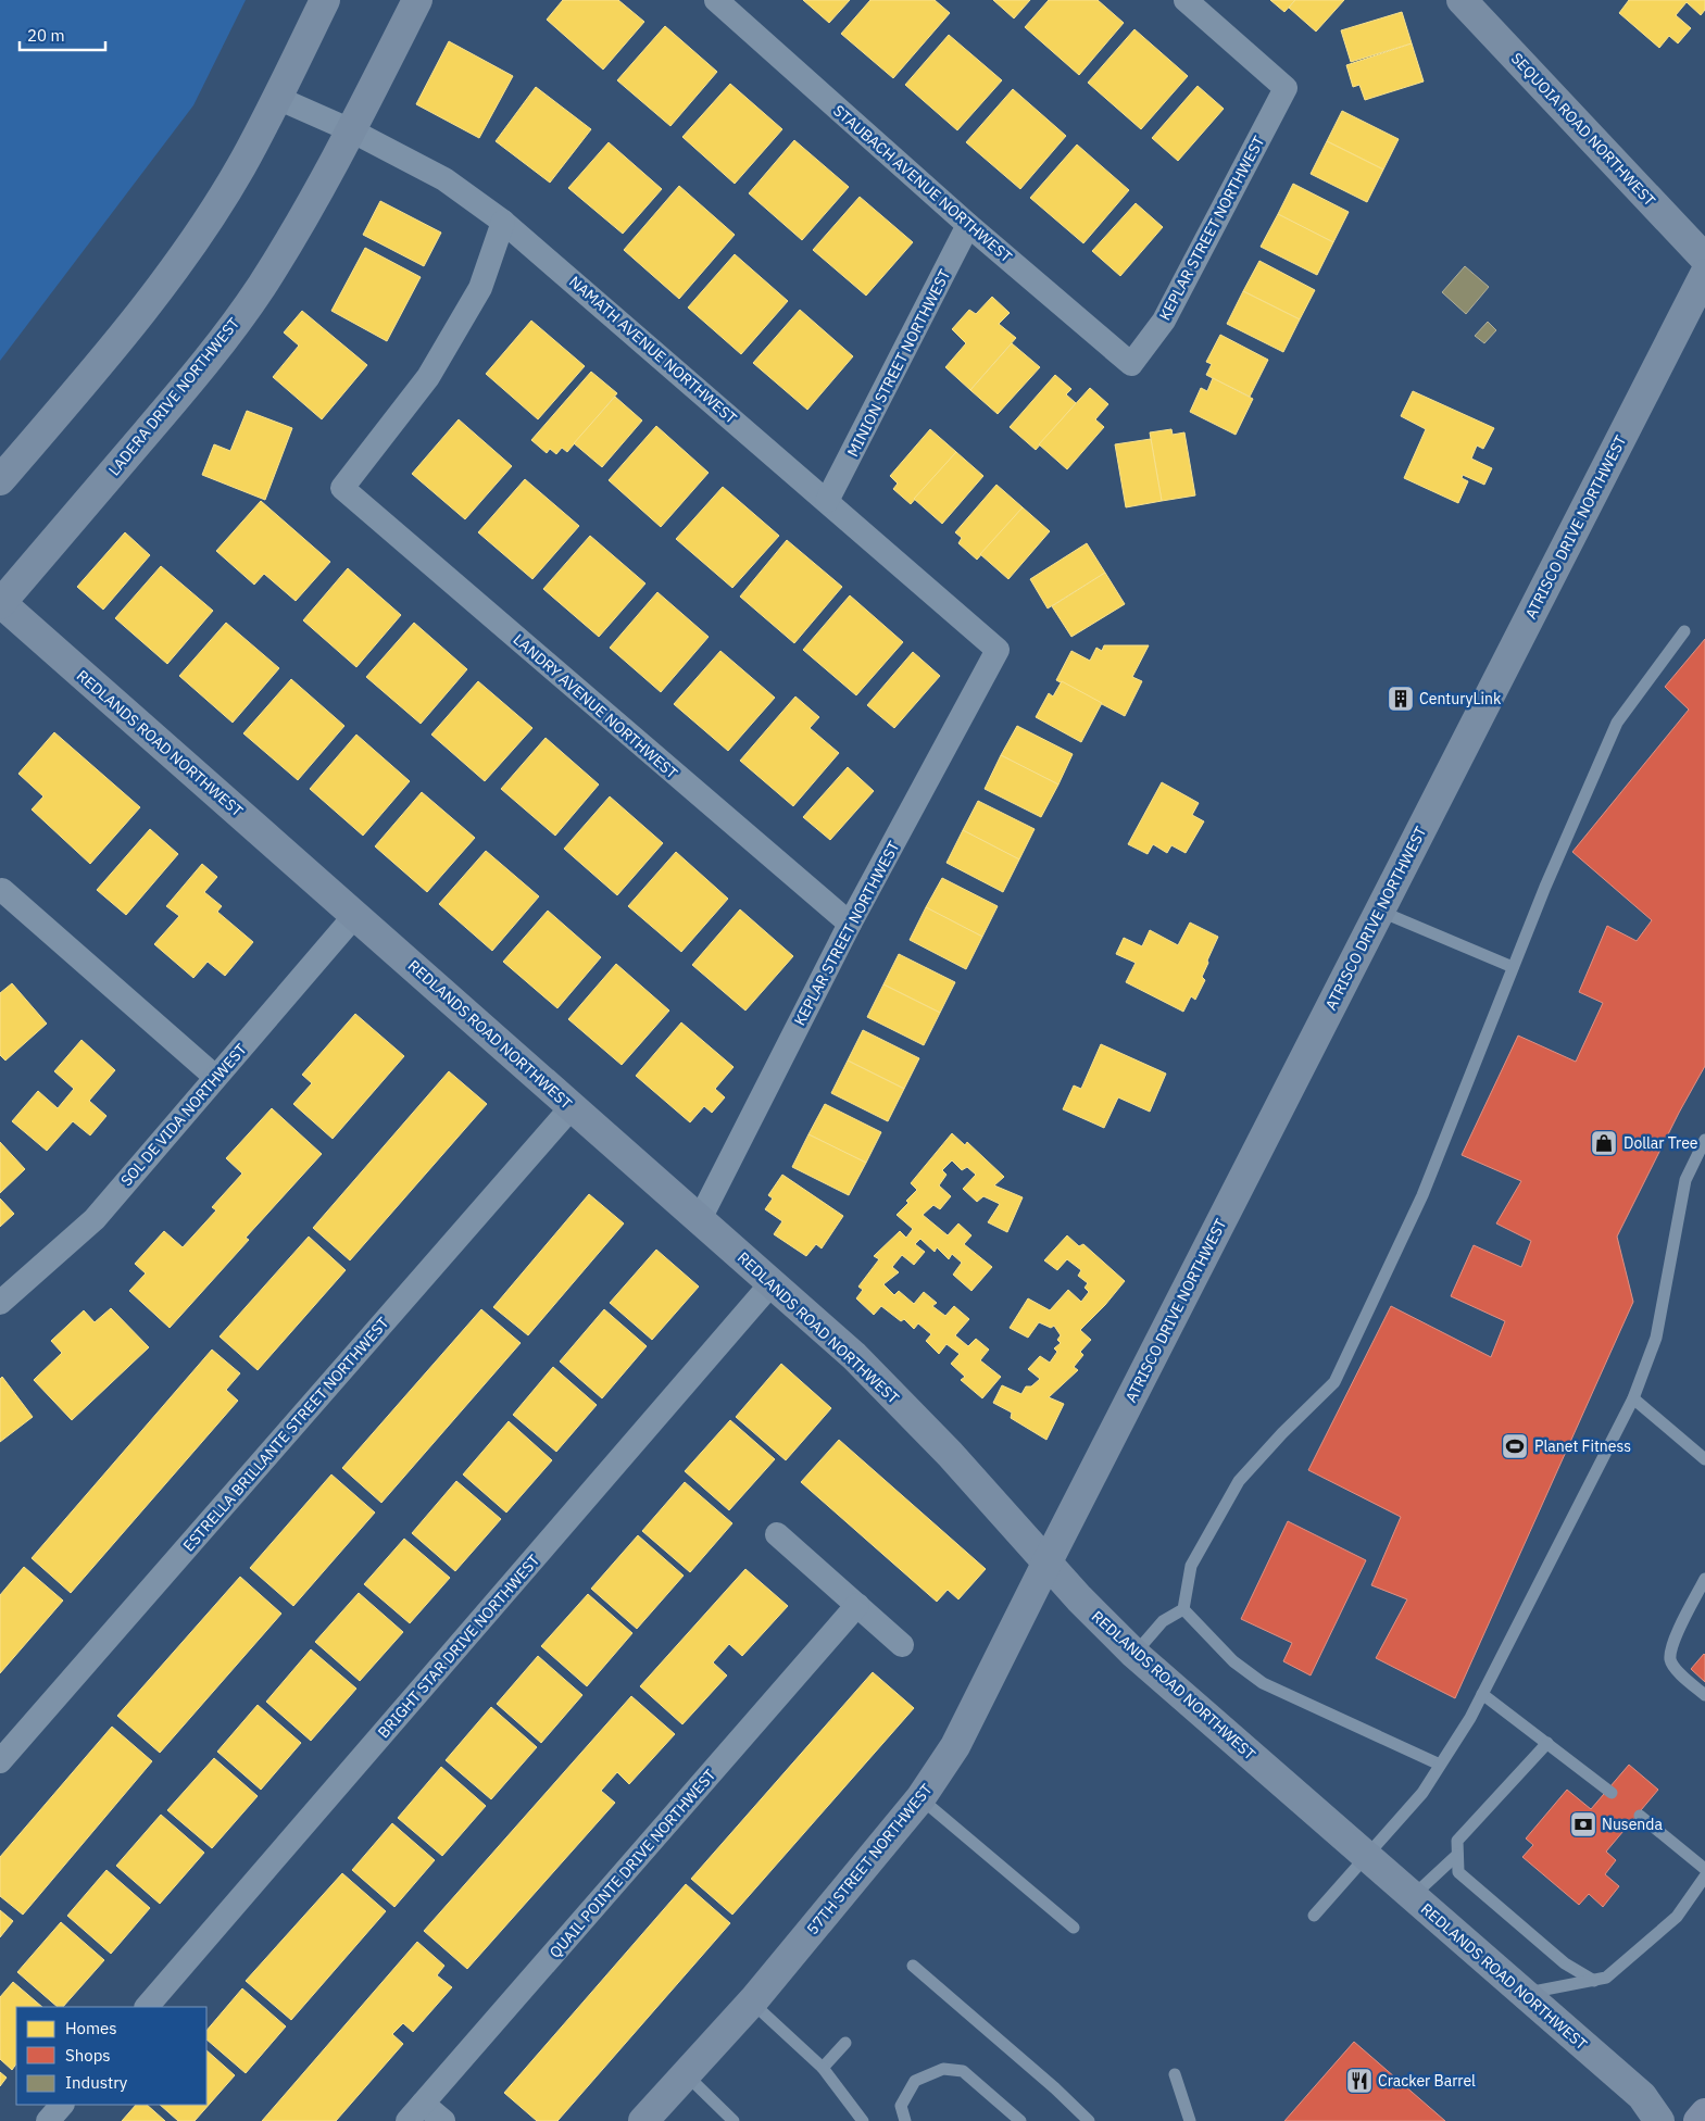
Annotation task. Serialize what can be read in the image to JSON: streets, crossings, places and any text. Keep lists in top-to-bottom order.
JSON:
{
  "streets": {
    "street": [
      "SEQUOIA ROAD NORTHWEST",
      "STAUBACH AVENUE NORTHWEST",
      "KEPLAR STREET NORTHWEST",
      "NAMATH AVENUE NORTHWEST",
      "MINION STREET NORTHWEST",
      "LADERA DRIVE NORTHWEST",
      "ATRISCO DRIVE NORTHWEST",
      "LANDRY AVENUE NORTHWEST",
      "REDLANDS ROAD NORTHWEST",
      "SOL DE VIDA NORTHWEST",
      "ESTRELLA BRILLANTE STREET NORTHWEST",
      "BRIGHT STAR DRIVE NORTHWEST",
      "57TH STREET NORTHWEST",
      "QUAIL POINTE DRIVE NORTHWEST"
    ]
  },
  "crossings": [
    ["STAUBACH AVENUE NORTHWEST", "KEPLAR STREET NORTHWEST"],
    ["STAUBACH AVENUE NORTHWEST", "MINION STREET NORTHWEST"],
    ["KEPLAR STREET NORTHWEST", "NAMATH AVENUE NORTHWEST"],
    ["KEPLAR STREET NORTHWEST", "LANDRY AVENUE NORTHWEST"],
    ["KEPLAR STREET NORTHWEST", "REDLANDS ROAD NORTHWEST"],
    ["NAMATH AVENUE NORTHWEST", "MINION STREET NORTHWEST"],
    ["NAMATH AVENUE NORTHWEST", "LADERA DRIVE NORTHWEST"],
    ["NAMATH AVENUE NORTHWEST", "LANDRY AVENUE NORTHWEST"],
    ["LADERA DRIVE NORTHWEST", "REDLANDS ROAD NORTHWEST"],
    ["ATRISCO DRIVE NORTHWEST", "REDLANDS ROAD NORTHWEST"],
    ["ATRISCO DRIVE NORTHWEST", "57TH STREET NORTHWEST"],
    ["REDLANDS ROAD NORTHWEST", "SOL DE VIDA NORTHWEST"],
    ["REDLANDS ROAD NORTHWEST", "ESTRELLA BRILLANTE STREET NORTHWEST"],
    ["REDLANDS ROAD NORTHWEST", "BRIGHT STAR DRIVE NORTHWEST"],
    ["REDLANDS ROAD NORTHWEST", "57TH STREET NORTHWEST"]
  ],
  "places": {
    "building": ["CenturyLink"],
    "shop": ["Dollar Tree"],
    "sports": ["Planet Fitness"],
    "bank": ["Nusenda"],
    "restaurant": ["Cracker Barrel"]
  },
  "legend": ["Homes", "Shops", "Industry"],
  "scale_bar": "20 m"
}
